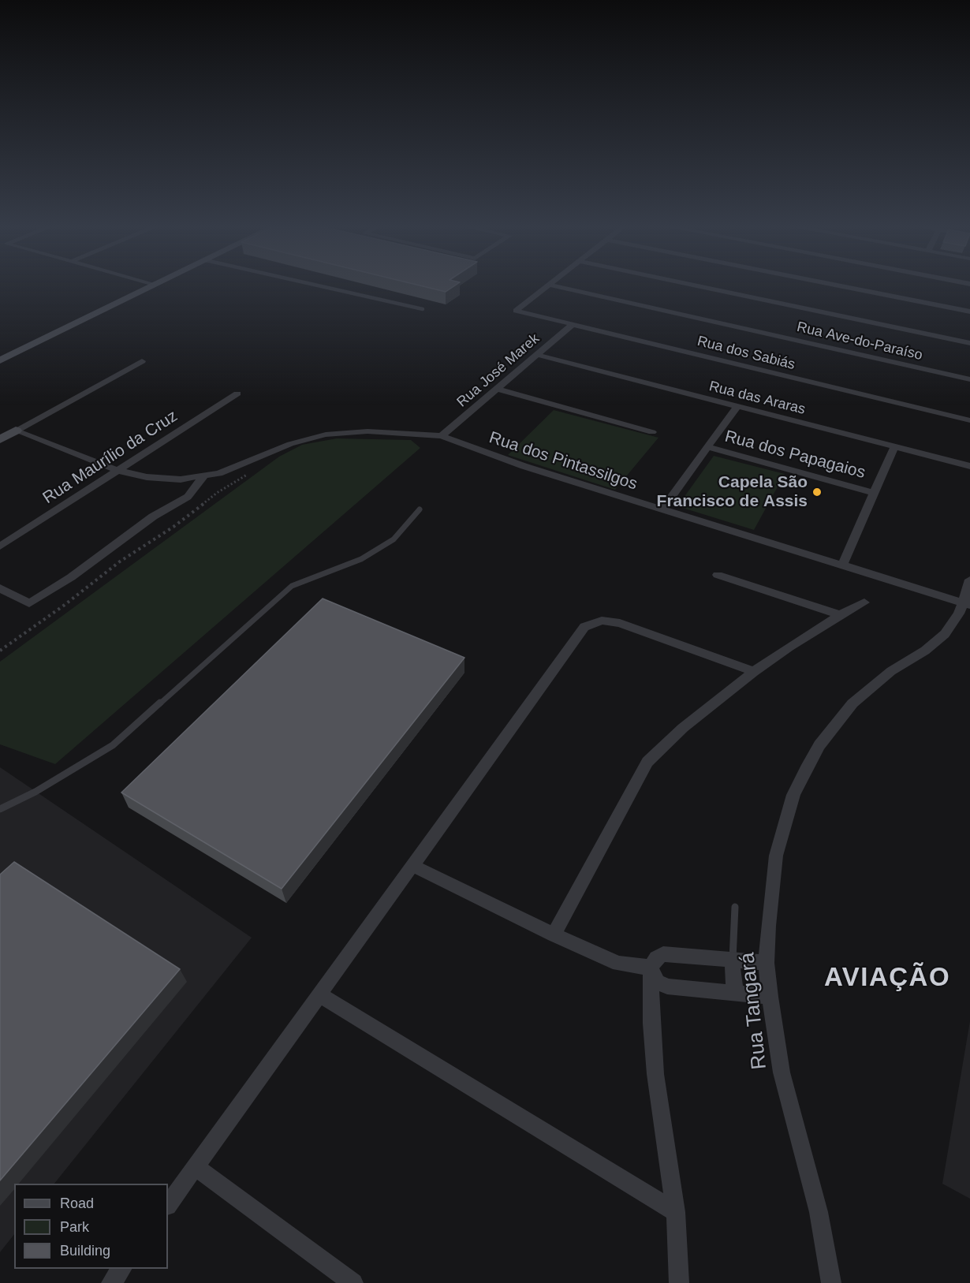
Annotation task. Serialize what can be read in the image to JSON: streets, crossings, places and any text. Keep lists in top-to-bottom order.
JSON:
{
  "streets": {
    "street": [
      "Rua Ave-do-Paraíso",
      "Rua dos Sabiás",
      "Rua José Marek",
      "Rua das Araras",
      "Rua dos Papagaios",
      "Rua Maurílio da Cruz",
      "Rua dos Pintassilgos",
      "Rua Tangará"
    ]
  },
  "crossings": [
    ["Rua dos Sabiás", "Rua José Marek"],
    ["Rua José Marek", "Rua das Araras"],
    ["Rua José Marek", "Rua dos Pintassilgos"],
    ["Rua Maurílio da Cruz", "Rua dos Pintassilgos"],
    ["Rua dos Pintassilgos", "Rua Tangará"]
  ],
  "districts": ["AVIAÇÃO"],
  "places": ["Capela São Francisco de Assis"],
  "legend": ["Road", "Park", "Building"]
}
